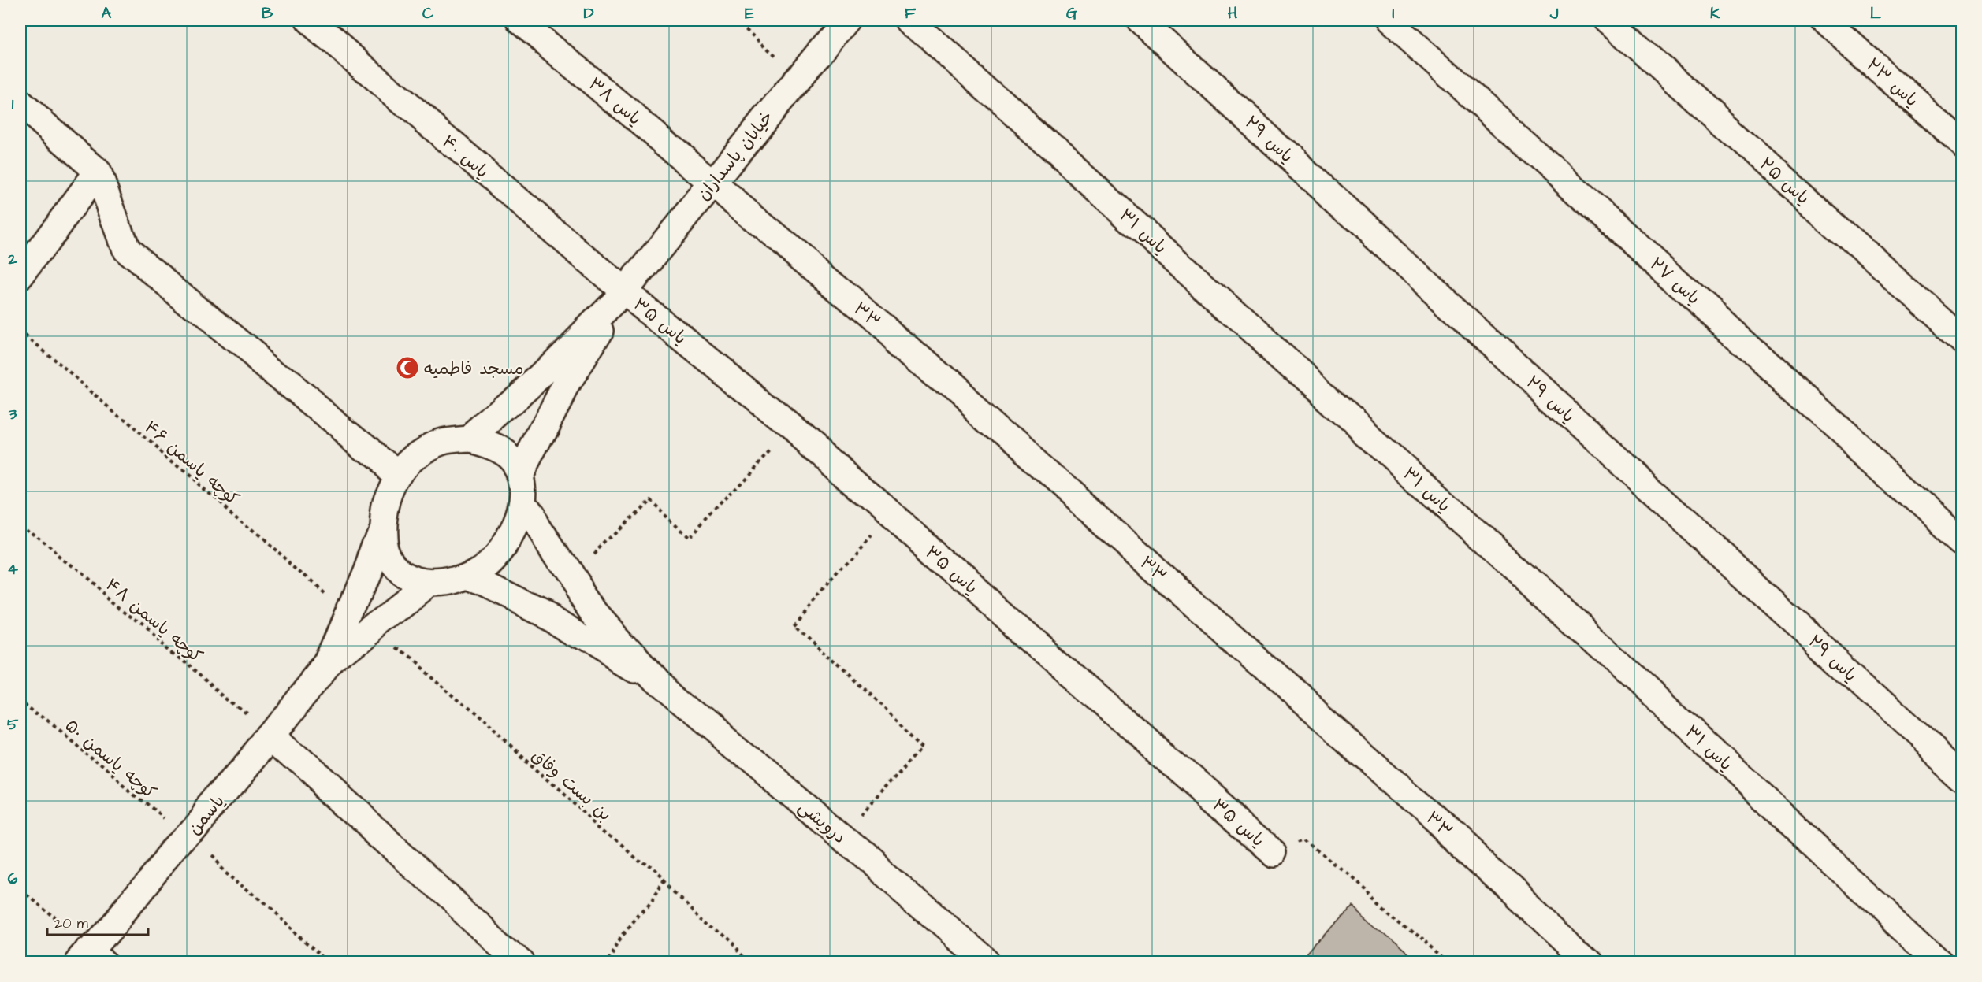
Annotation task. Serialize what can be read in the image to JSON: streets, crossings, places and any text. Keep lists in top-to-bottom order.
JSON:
{
  "streets": {
    "street": [
      "یاس ۲۳",
      "یاس ۳۸",
      "یاس ۲۹",
      "خیابان پاسداران",
      "یاس ۴۰",
      "یاس ۲۵",
      "یاس ۳۱",
      "یاس ۲۷",
      "۳۳",
      "یاس ۳۵",
      "یاسمن",
      "درویشی"
    ],
    "path": [
      "کوچه یاسمن ۴۶",
      "کوچه یاسمن ۴۸",
      "کوچه یاسمن ۵۰",
      "بن بست وفاق"
    ]
  },
  "crossings": [
    ["یاس ۳۸", "خیابان پاسداران"],
    ["یاس ۳۸", "۳۳"],
    ["خیابان پاسداران", "یاس ۴۰"],
    ["خیابان پاسداران", "۳۳"],
    ["خیابان پاسداران", "یاس ۳۵"],
    ["خیابان پاسداران", "یاسمن"],
    ["یاس ۴۰", "یاس ۳۵"],
    ["کوچه یاسمن ۴۶", "یاسمن"],
    ["کوچه یاسمن ۴۸", "یاسمن"],
    ["کوچه یاسمن ۵۰", "یاسمن"],
    ["بن بست وفاق", "یاسمن"]
  ],
  "places": {
    "mosque": ["مسجد فاطمیه"]
  },
  "scale_bar": "20 m",
  "grid": {
    "columns": [
      "A",
      "B",
      "C",
      "D",
      "E",
      "F",
      "G",
      "H",
      "I",
      "J",
      "K",
      "L"
    ],
    "rows": [
      "1",
      "2",
      "3",
      "4",
      "5",
      "6"
    ]
  }
}
